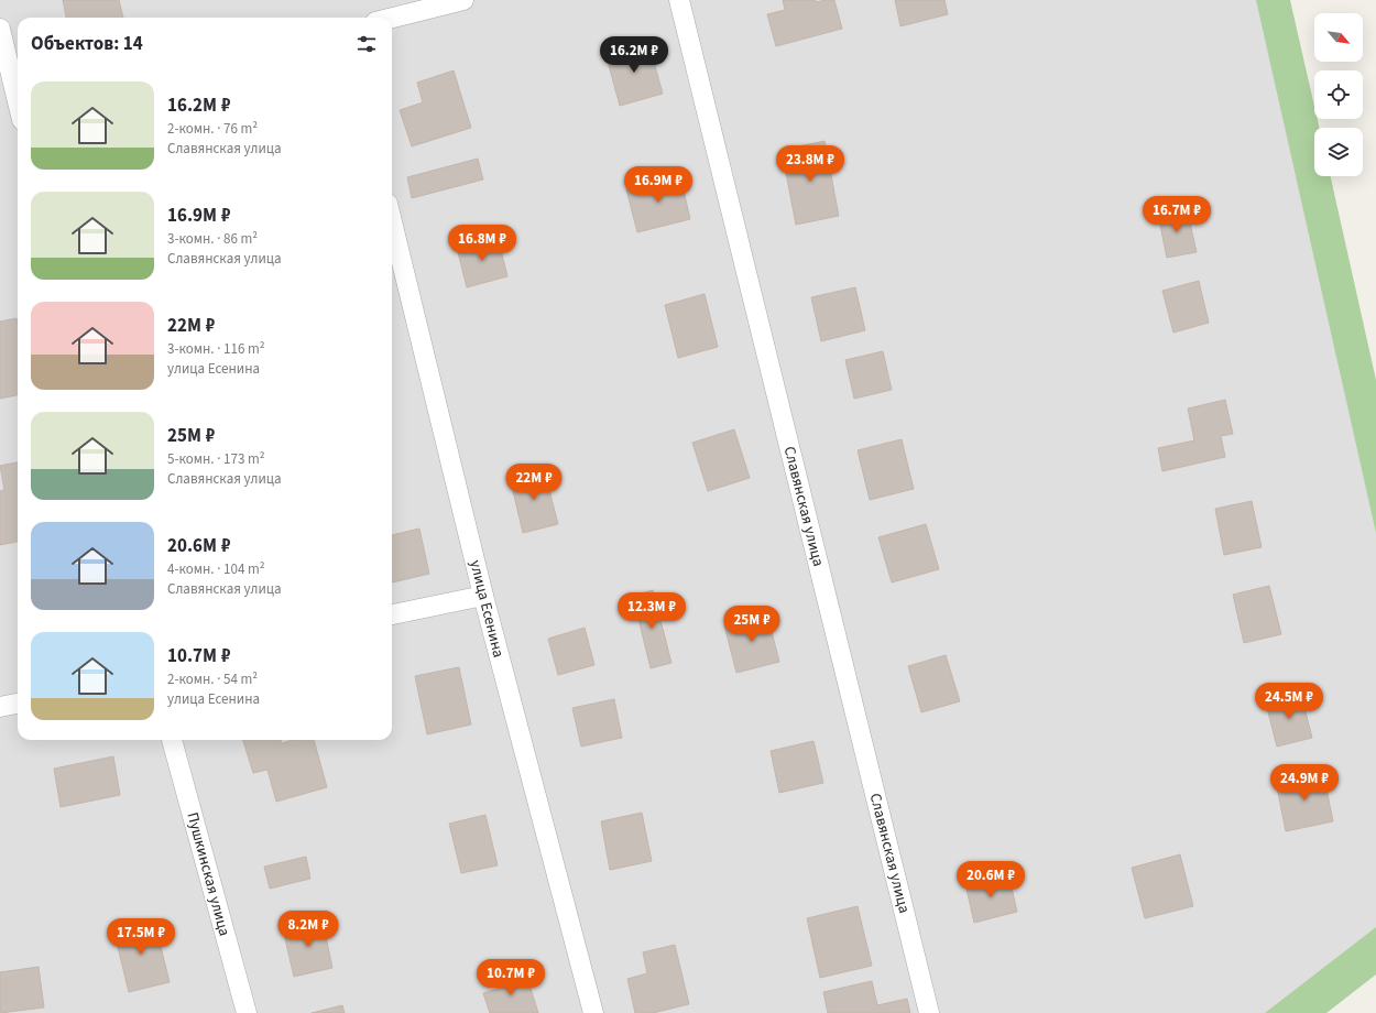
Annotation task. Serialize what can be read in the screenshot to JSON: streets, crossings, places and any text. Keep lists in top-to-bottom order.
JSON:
{
  "streets": {
    "street": ["Славянская улица", "улица Есенина", "Пушкинская улица"]
  },
  "north": "bottom right",
  "page": {
    "heading": "Объектов: 14",
    "price": [
      "16.2M ₽",
      "23.8M ₽",
      "16.9M ₽",
      "16.7M ₽",
      "16.8M ₽",
      "22M ₽",
      "12.3M ₽",
      "25M ₽",
      "24.5M ₽",
      "24.9M ₽",
      "20.6M ₽",
      "8.2M ₽",
      "17.5M ₽",
      "10.7M ₽"
    ],
    "list": [
      {
        "name": "16.2M ₽",
        "note": "2-комн. · 76 m² · Славянская улица"
      },
      {
        "name": "16.9M ₽",
        "note": "3-комн. · 86 m² · Славянская улица"
      },
      {
        "name": "22M ₽",
        "note": "3-комн. · 116 m² · улица Есенина"
      },
      {
        "name": "25M ₽",
        "note": "5-комн. · 173 m² · Славянская улица"
      },
      {
        "name": "20.6M ₽",
        "note": "4-комн. · 104 m² · Славянская улица"
      },
      {
        "name": "10.7M ₽",
        "note": "2-комн. · 54 m² · улица Есенина"
      }
    ]
  }
}
